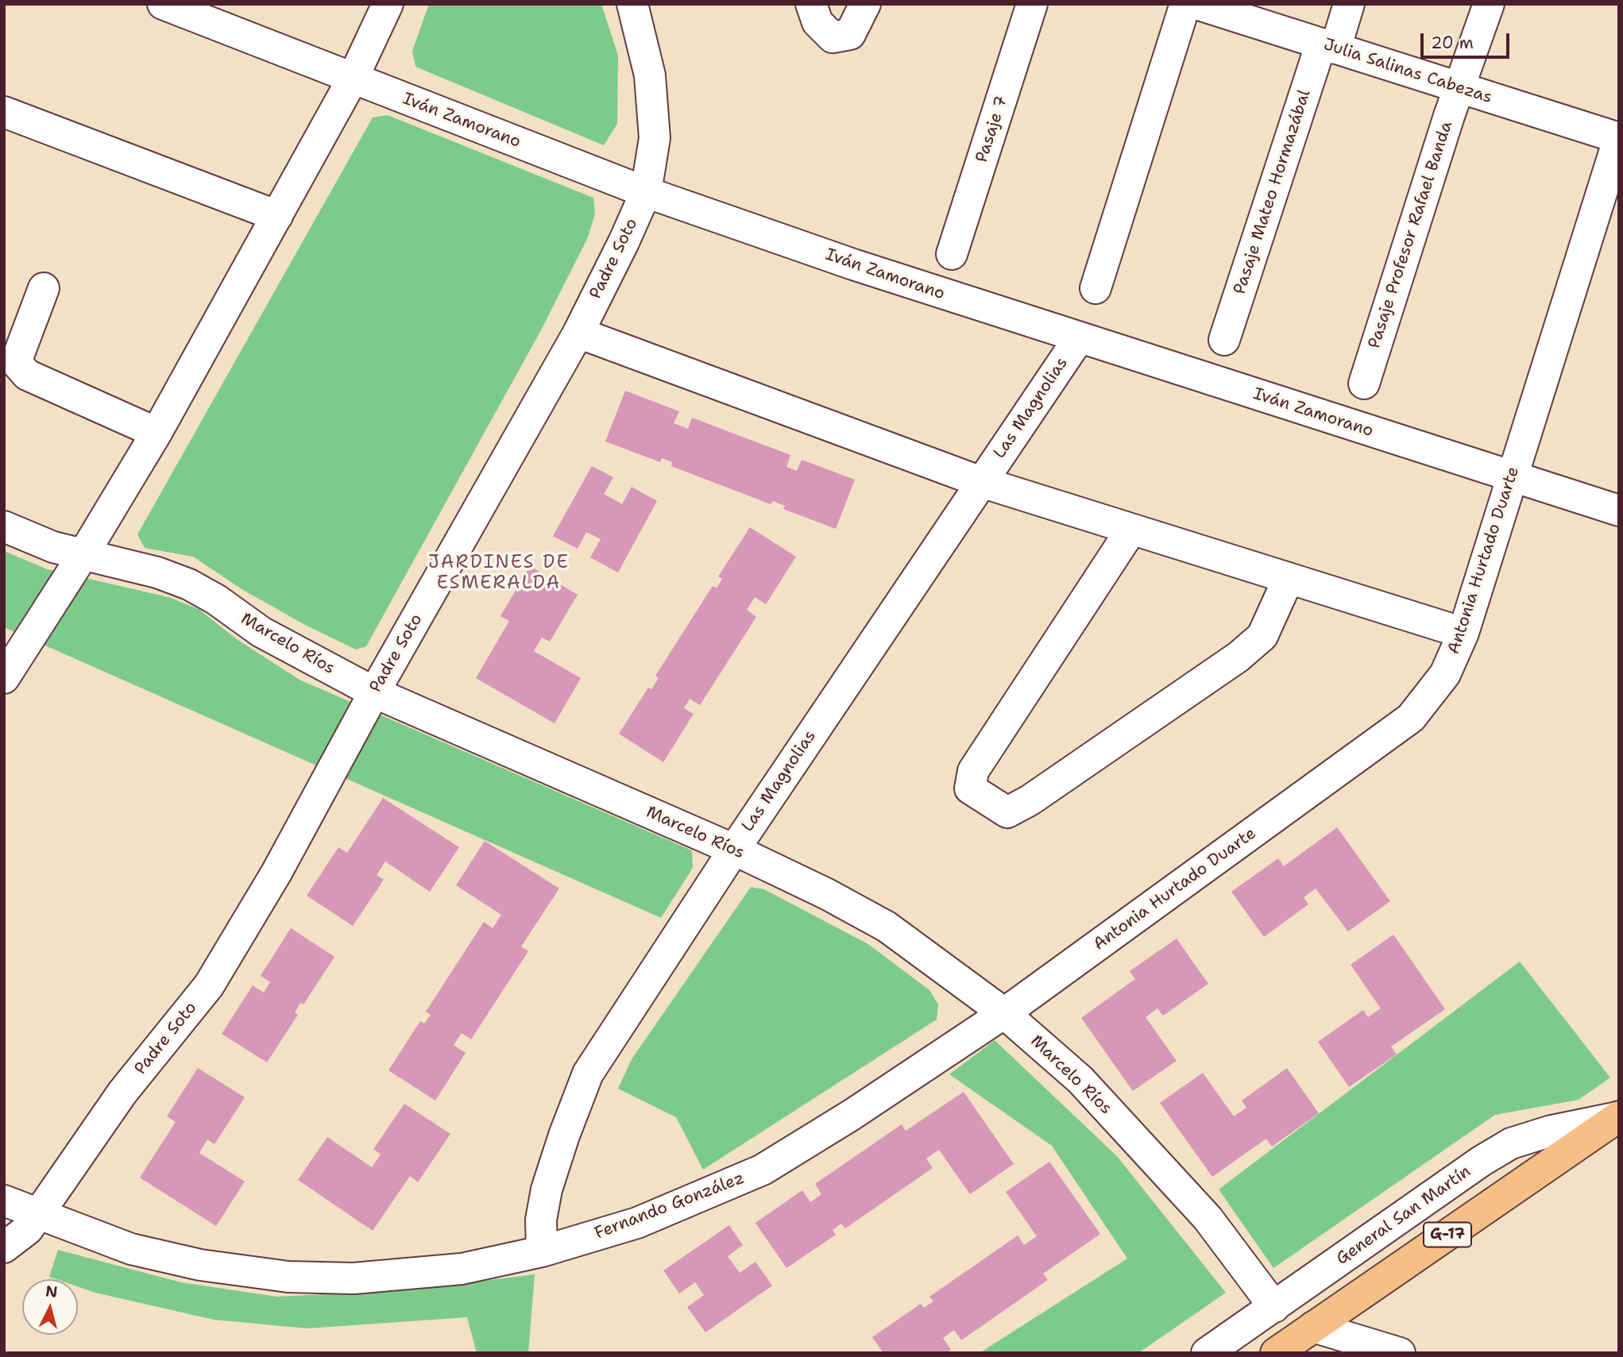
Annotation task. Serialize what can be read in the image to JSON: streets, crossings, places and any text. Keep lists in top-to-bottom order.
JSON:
{
  "streets": {
    "main road": ["General San Martín", "G-17"],
    "street": [
      "Julia Salinas Cabezas",
      "Iván Zamorano",
      "Pasaje 7",
      "Pasaje Mateo Hormazábal",
      "Pasaje Profesor Rafael Banda",
      "Padre Soto",
      "Las Magnolias",
      "Antonia Hurtado Duarte",
      "Marcelo Ríos",
      "Fernando González"
    ]
  },
  "crossings": [
    ["Julia Salinas Cabezas", "Pasaje Mateo Hormazábal"],
    ["Julia Salinas Cabezas", "Pasaje Profesor Rafael Banda"],
    ["Julia Salinas Cabezas", "Antonia Hurtado Duarte"],
    ["Iván Zamorano", "Padre Soto"],
    ["Iván Zamorano", "Las Magnolias"],
    ["Iván Zamorano", "Antonia Hurtado Duarte"],
    ["Padre Soto", "Marcelo Ríos"],
    ["Padre Soto", "Fernando González"],
    ["Las Magnolias", "Marcelo Ríos"],
    ["Las Magnolias", "Fernando González"],
    ["Antonia Hurtado Duarte", "Marcelo Ríos"],
    ["Antonia Hurtado Duarte", "Fernando González"],
    ["Marcelo Ríos", "Fernando González"],
    ["Marcelo Ríos", "General San Martín"]
  ],
  "districts": ["JARDINES DE ESMERALDA"],
  "scale_bar": "20 m",
  "north": "top"
}
